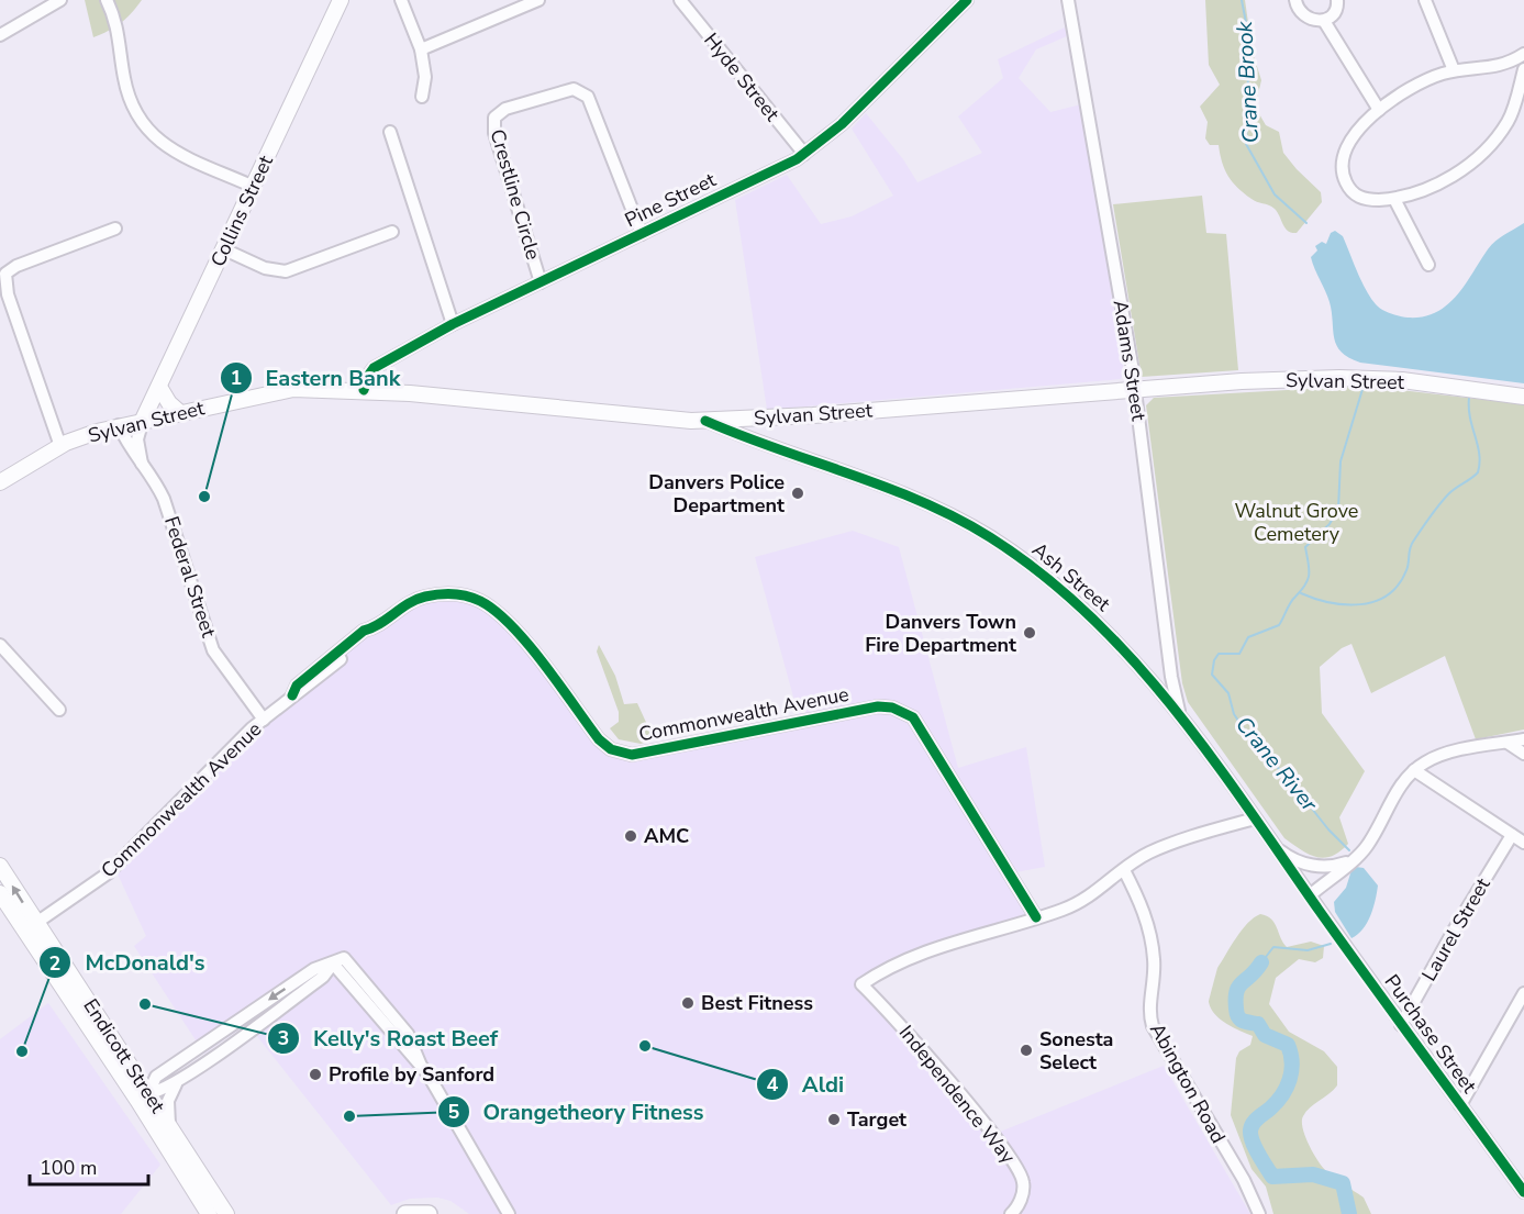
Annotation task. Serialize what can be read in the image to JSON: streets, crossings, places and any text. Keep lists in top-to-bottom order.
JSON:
{
  "streets": {
    "main road": ["Collins Street", "Sylvan Street", "Endicott Street"],
    "street": [
      "Hyde Street",
      "Crestline Circle",
      "Pine Street",
      "Adams Street",
      "Federal Street",
      "Ash Street",
      "Commonwealth Avenue",
      "Laurel Street",
      "Purchase Street",
      "Abington Road",
      "Independence Way"
    ]
  },
  "crossings": [
    ["Hyde Street", "Pine Street"],
    ["Crestline Circle", "Pine Street"],
    ["Pine Street", "Sylvan Street"],
    ["Collins Street", "Sylvan Street"],
    ["Collins Street", "Federal Street"],
    ["Adams Street", "Sylvan Street"],
    ["Adams Street", "Ash Street"],
    ["Sylvan Street", "Federal Street"],
    ["Sylvan Street", "Ash Street"],
    ["Federal Street", "Commonwealth Avenue"],
    ["Ash Street", "Purchase Street"],
    ["Commonwealth Avenue", "Endicott Street"],
    ["Commonwealth Avenue", "Independence Way"],
    ["Laurel Street", "Purchase Street"]
  ],
  "water": ["Crane Brook", "Crane River"],
  "parks": ["Walnut Grove Cemetery"],
  "places": [
    "Danvers Police Department",
    "Eastern Bank",
    "Danvers Town Fire Department",
    "AMC",
    "Best Fitness",
    "Kelly's Roast Beef",
    "Aldi",
    "Sonesta Select",
    "McDonald's",
    "Profile by Sanford",
    "Orangetheory Fitness",
    "Target"
  ],
  "scale_bar": "100 m"
}
